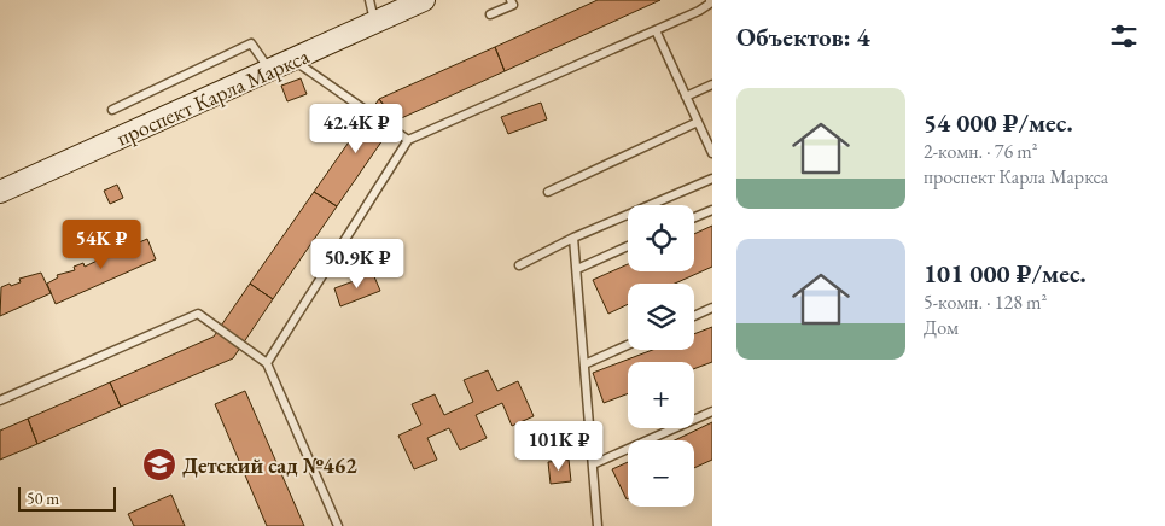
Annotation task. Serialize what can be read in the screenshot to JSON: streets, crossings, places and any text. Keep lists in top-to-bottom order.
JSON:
{
  "streets": {
    "main road": ["проспект Карла Маркса"]
  },
  "places": {
    "school or university": ["Детский сад №462"]
  },
  "scale_bar": "50 m",
  "page": {
    "heading": "Объектов: 4",
    "list": [
      {
        "name": "54 000 ₽/мес.",
        "note": "2-комн. · 76 m² · проспект Карла Маркса"
      },
      {
        "name": "101 000 ₽/мес.",
        "note": "5-комн. · 128 m² · Дом"
      }
    ],
    "price": [
      "42.4K ₽",
      "54K ₽",
      "50.9K ₽",
      "101K ₽"
    ],
    "map_buttons": ["+", "−"],
    "scale": "50 m"
  }
}
